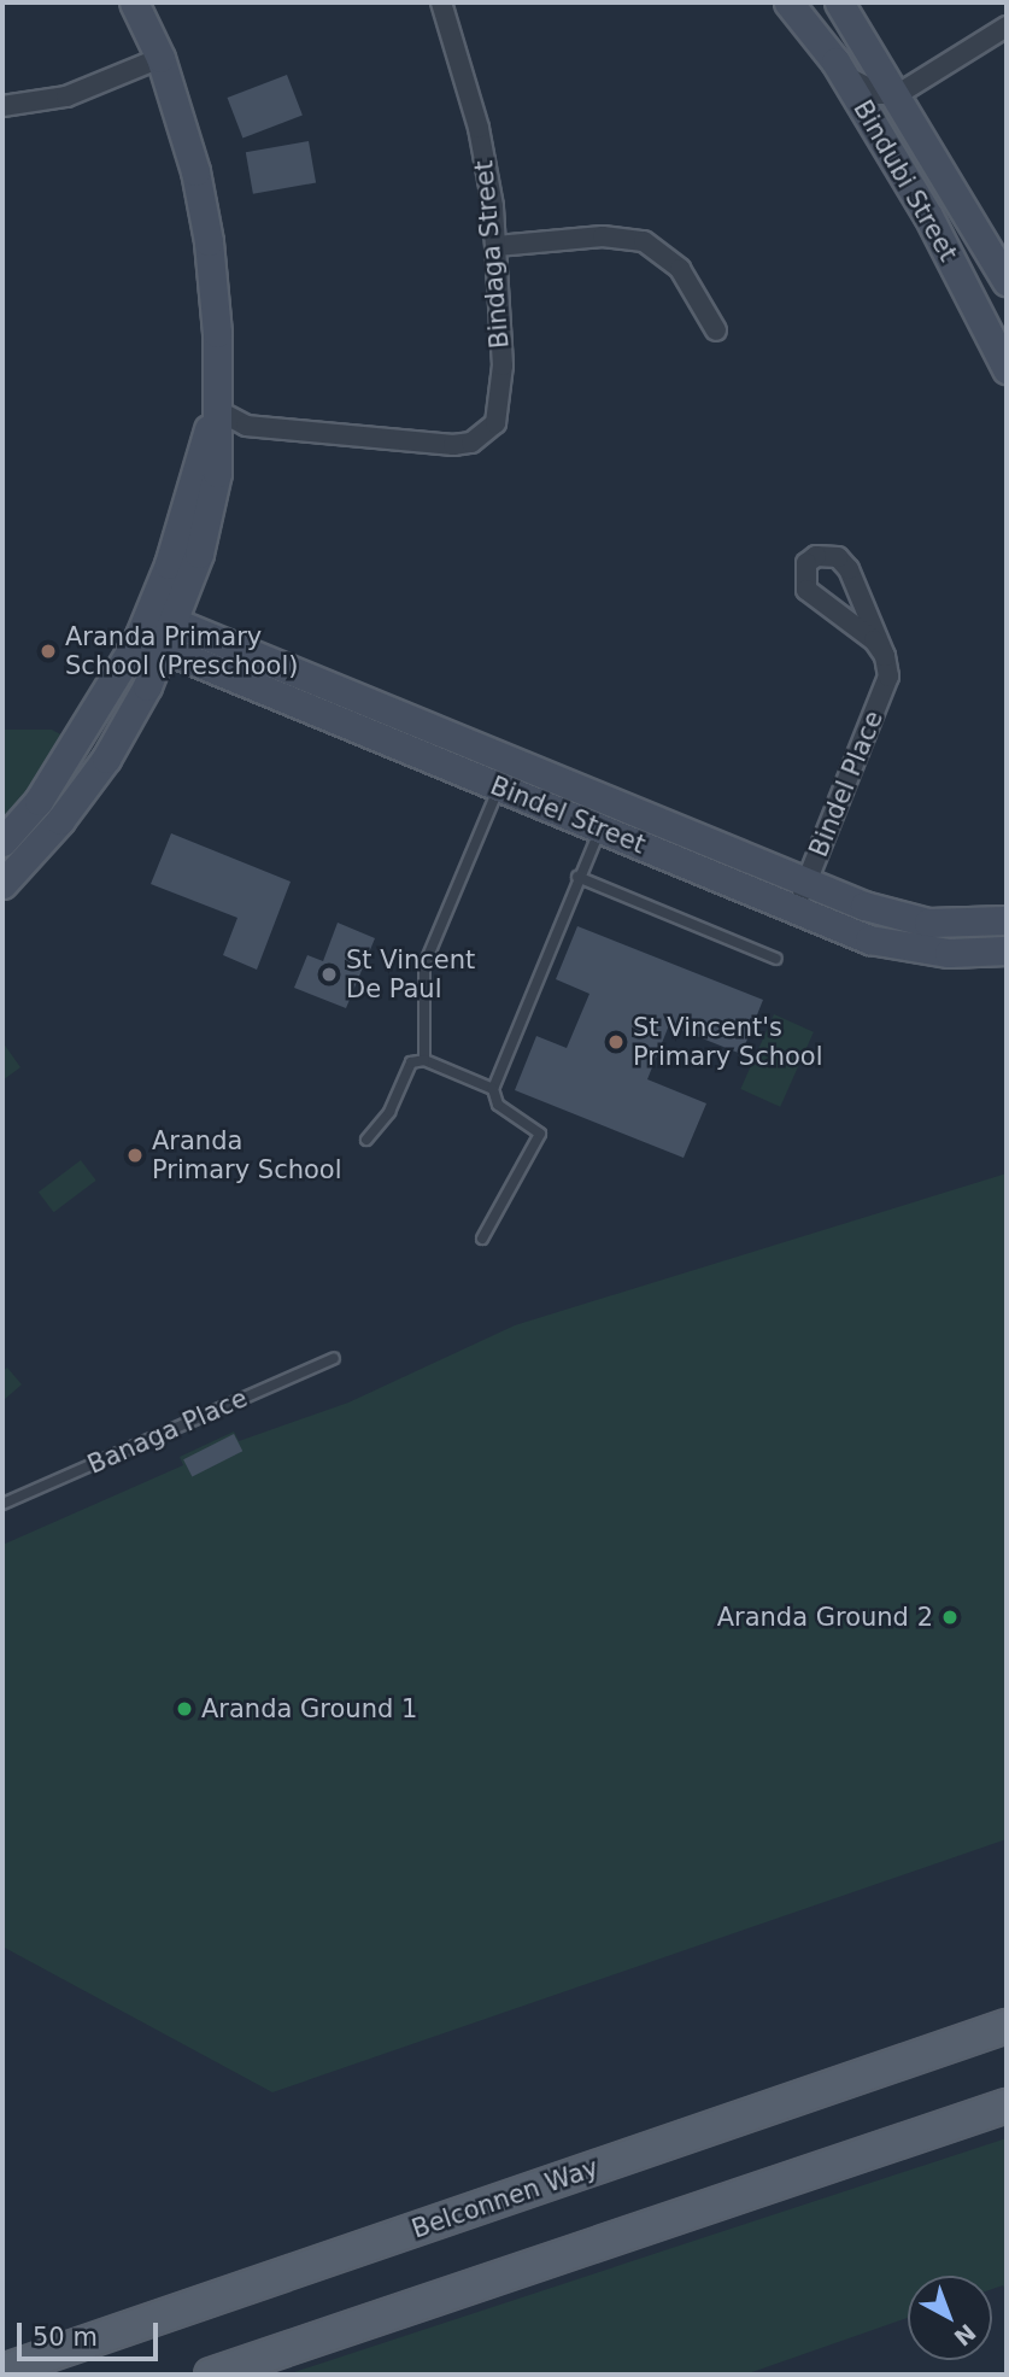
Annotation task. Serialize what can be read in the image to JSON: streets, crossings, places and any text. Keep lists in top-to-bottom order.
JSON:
{
  "streets": {
    "main road": ["Belconnen Way"],
    "street": [
      "Bindubi Street",
      "Bindaga Street",
      "Bindel Place",
      "Bindel Street"
    ],
    "lane": ["Banaga Place"]
  },
  "crossings": [
    ["Bindel Place", "Bindel Street"]
  ],
  "places": [
    "Aranda Primary School (Preschool)",
    "St Vincent De Paul",
    "St Vincent's Primary School",
    "Aranda Primary School",
    "Aranda Ground 2",
    "Aranda Ground 1"
  ],
  "scale_bar": "50 m",
  "north": "bottom right"
}
